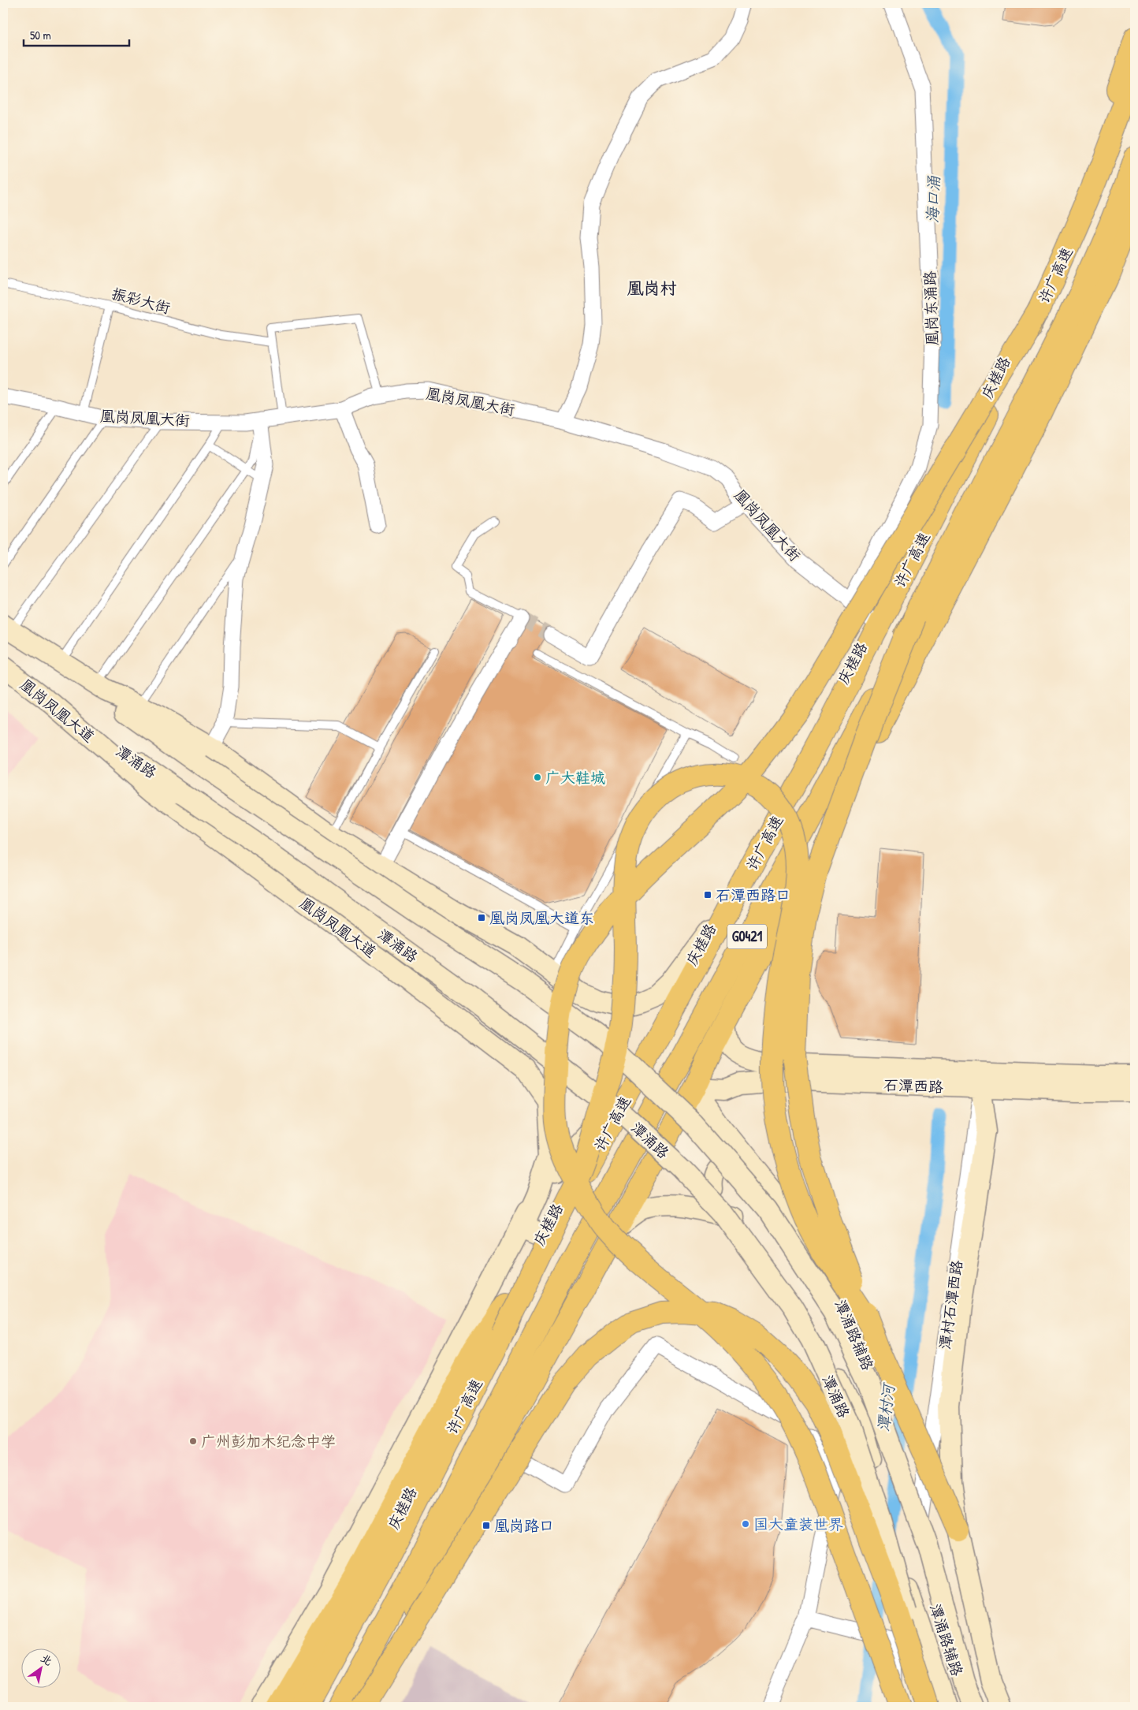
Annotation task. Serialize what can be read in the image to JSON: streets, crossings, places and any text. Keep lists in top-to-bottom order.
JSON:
{
  "streets": {
    "main road": ["许广高速", "庆槎路", "G0421"],
    "street": [
      "凰岗东涌路",
      "凰岗凤凰大街",
      "凰岗凤凰大道",
      "潭涌路",
      "石潭西路",
      "潭村石潭西路",
      "潭涌路辅路"
    ],
    "lane": ["振彩大街"]
  },
  "crossings": [
    ["凰岗东涌路", "凰岗凤凰大街"],
    ["庆槎路", "凰岗凤凰大街"],
    ["庆槎路", "凰岗凤凰大道"],
    ["凰岗凤凰大道", "潭涌路"],
    ["石潭西路", "潭村石潭西路"],
    ["石潭西路", "潭涌路辅路"],
    ["潭村石潭西路", "潭涌路辅路"]
  ],
  "districts": ["凰岗村"],
  "water": ["海口涌", "潭村河"],
  "places": {
    "other": ["广大鞋城", "广州彭加木纪念中学", "国大童装世界"],
    "transit": ["石潭西路口", "凰岗凤凰大道东", "凰岗路口"]
  },
  "scale_bar": "50 m",
  "north": "top right"
}
